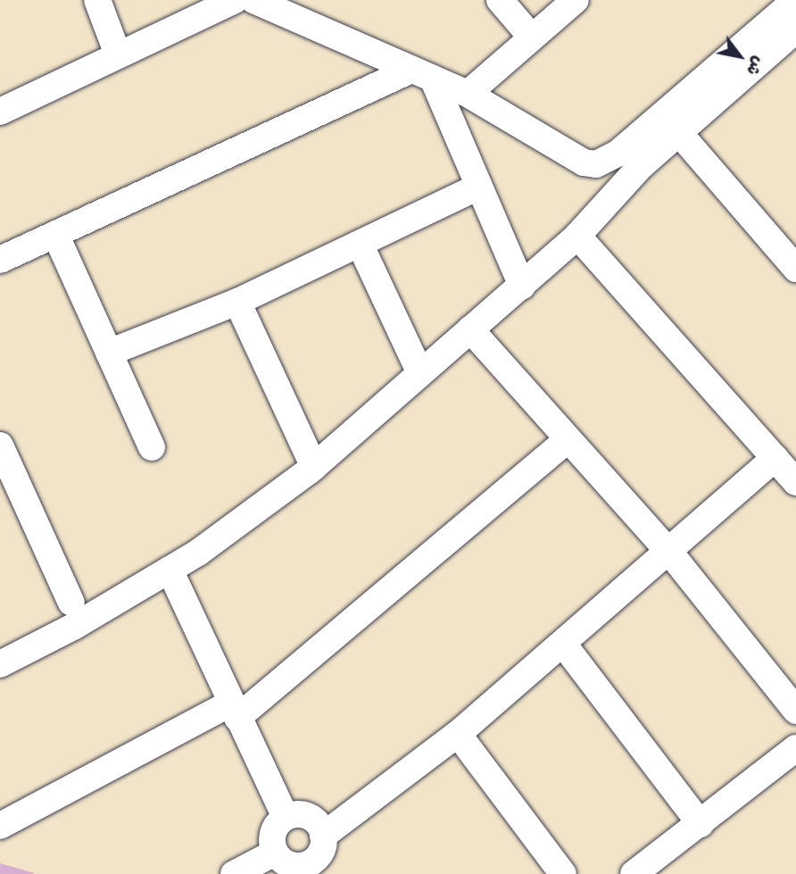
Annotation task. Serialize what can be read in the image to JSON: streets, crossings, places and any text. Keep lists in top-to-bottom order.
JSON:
{
  "north": "bottom right"
}
